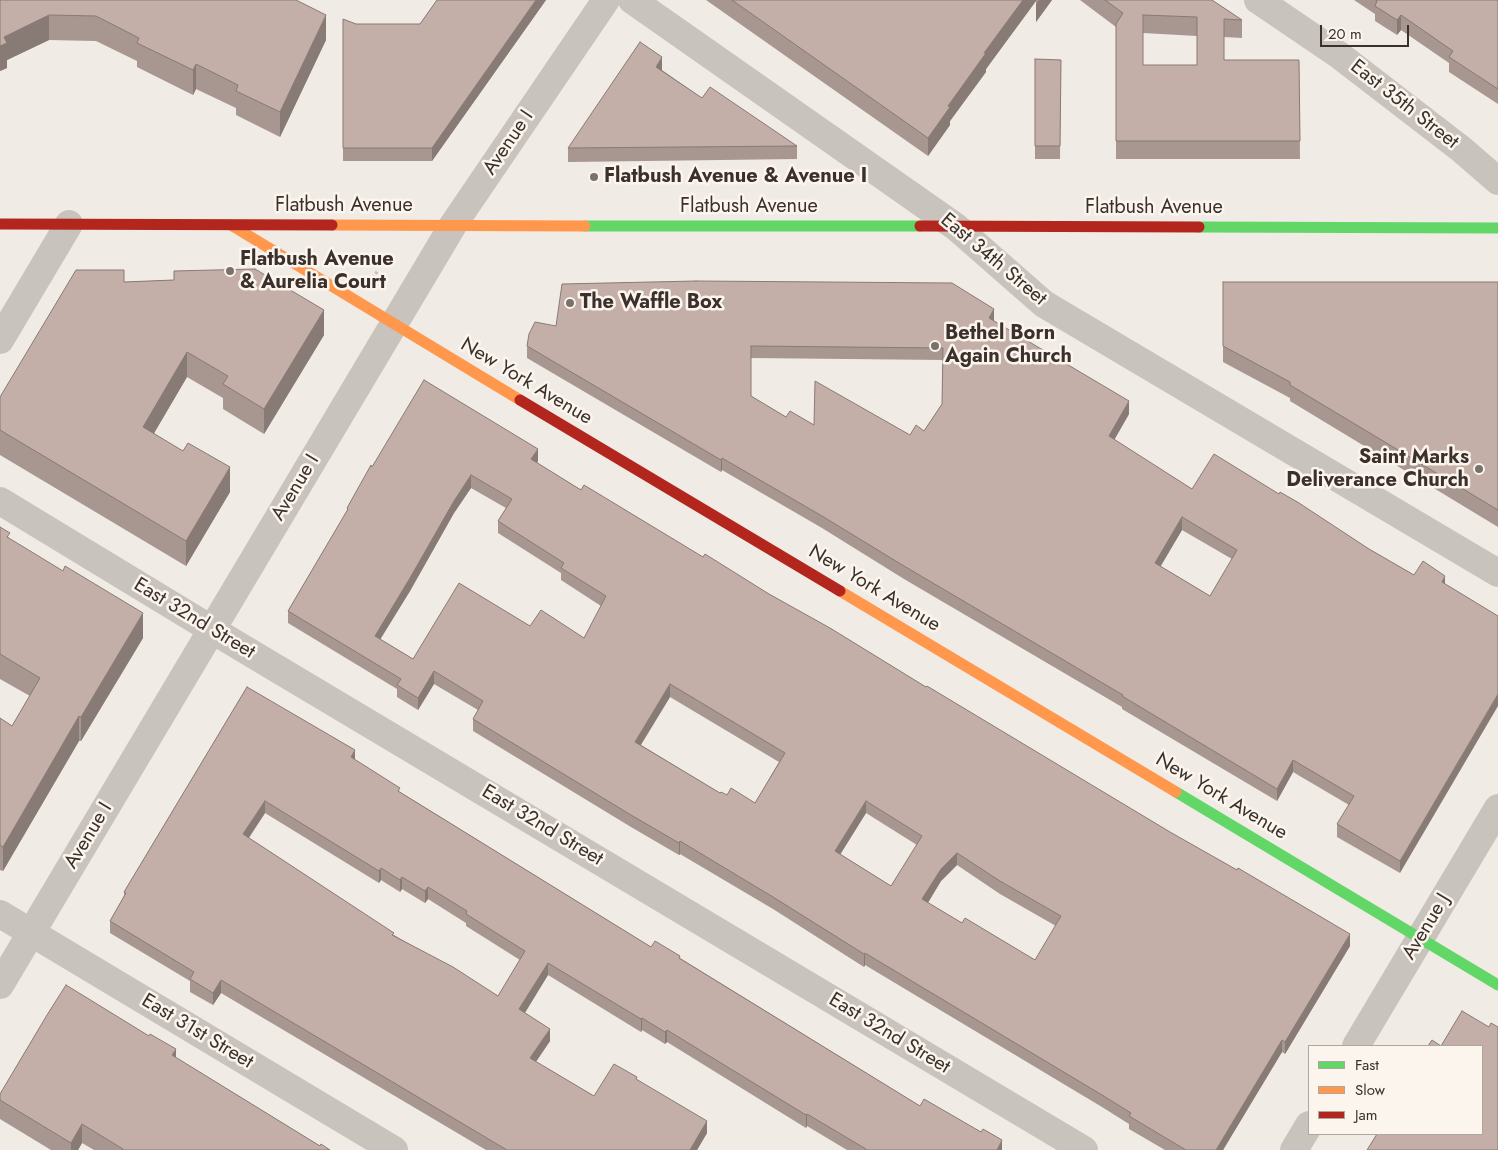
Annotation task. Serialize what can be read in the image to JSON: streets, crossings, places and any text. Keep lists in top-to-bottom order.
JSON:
{
  "streets": {
    "main road": ["Flatbush Avenue", "New York Avenue"],
    "street": [
      "East 35th Street",
      "Avenue I",
      "East 34th Street",
      "East 32nd Street",
      "Avenue J",
      "East 31st Street"
    ]
  },
  "crossings": [
    ["Avenue I", "Flatbush Avenue"],
    ["Avenue I", "New York Avenue"],
    ["Avenue I", "East 32nd Street"],
    ["Avenue I", "East 31st Street"],
    ["Flatbush Avenue", "East 34th Street"],
    ["Flatbush Avenue", "New York Avenue"],
    ["New York Avenue", "Avenue J"]
  ],
  "places": [
    "Flatbush Avenue & Avenue I",
    "Flatbush Avenue & Aurelia Court",
    "The Waffle Box",
    "Bethel Born Again Church",
    "Saint Marks Deliverance Church"
  ],
  "legend": ["Fast", "Slow", "Jam"],
  "scale_bar": "20 m"
}
